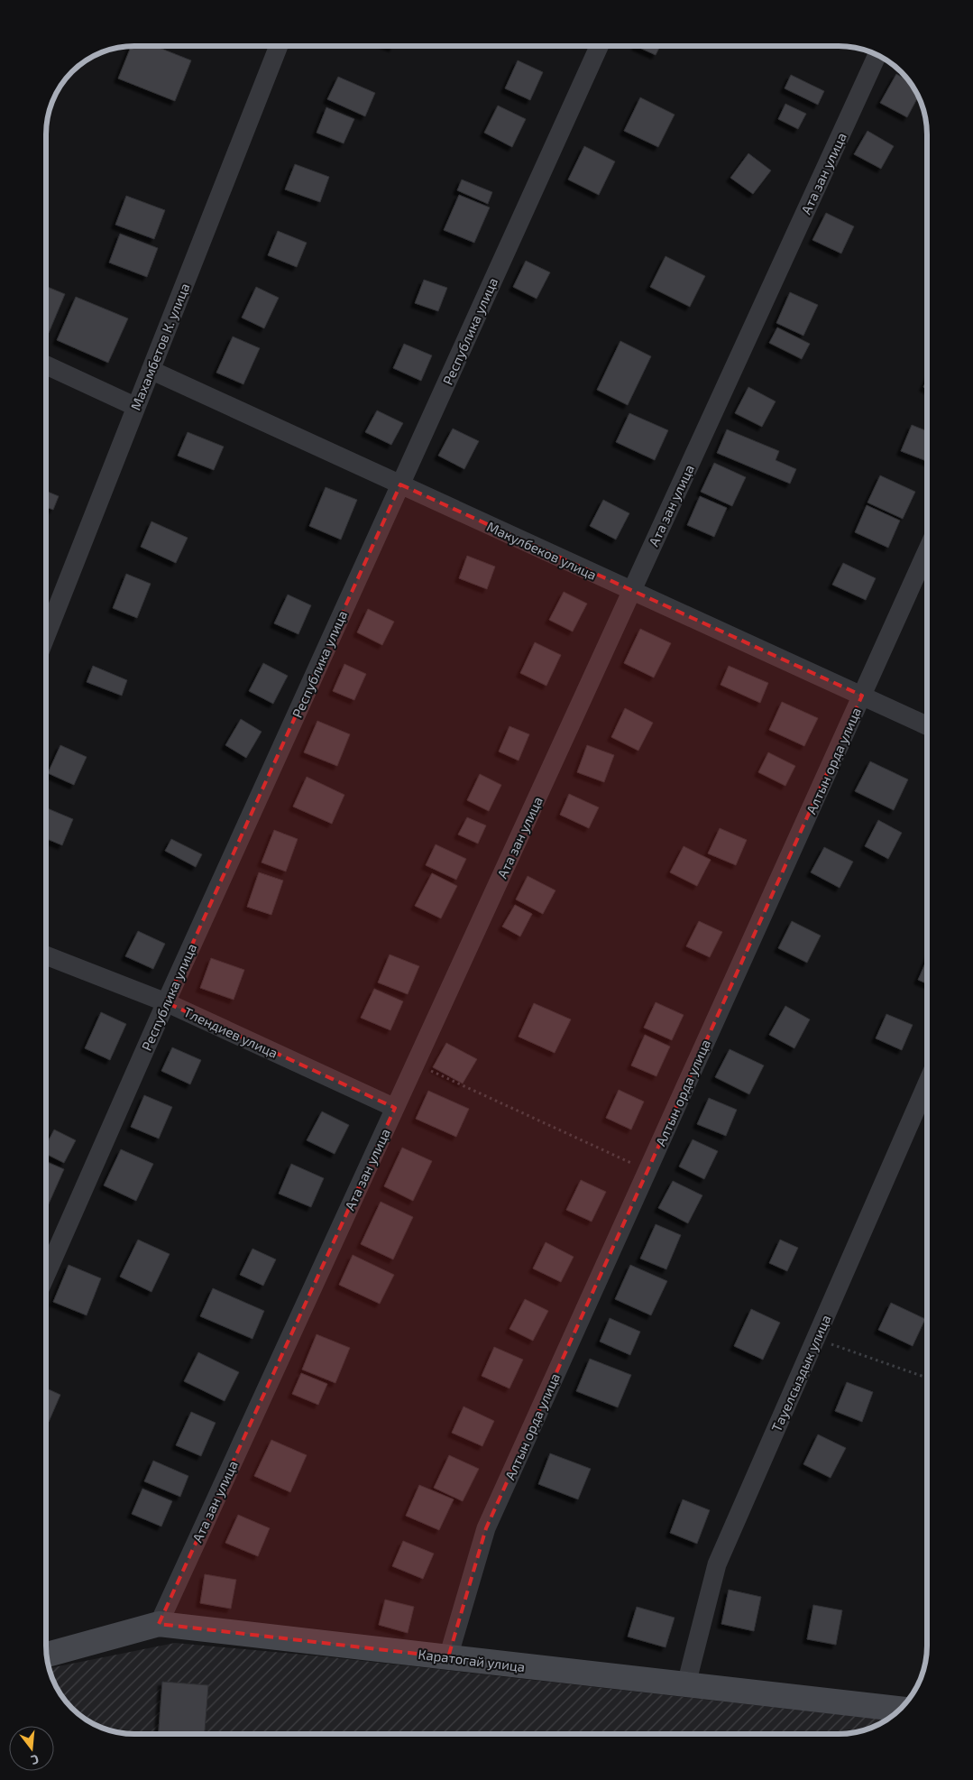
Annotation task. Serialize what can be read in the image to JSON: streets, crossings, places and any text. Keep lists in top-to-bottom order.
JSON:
{
  "streets": {
    "street": [
      "Ата зан улица",
      "Республика улица",
      "Махамбетов К. улица",
      "Макулбеков улица",
      "Алтын орда улица",
      "Тлендиев улица",
      "Тауелсыздык улица",
      "Каратогай улица"
    ]
  },
  "crossings": [
    ["Ата зан улица", "Макулбеков улица"],
    ["Ата зан улица", "Тлендиев улица"],
    ["Ата зан улица", "Каратогай улица"],
    ["Республика улица", "Макулбеков улица"],
    ["Республика улица", "Тлендиев улица"],
    ["Махамбетов К. улица", "Макулбеков улица"],
    ["Макулбеков улица", "Алтын орда улица"],
    ["Алтын орда улица", "Каратогай улица"],
    ["Тауелсыздык улица", "Каратогай улица"]
  ],
  "north": "bottom"
}
